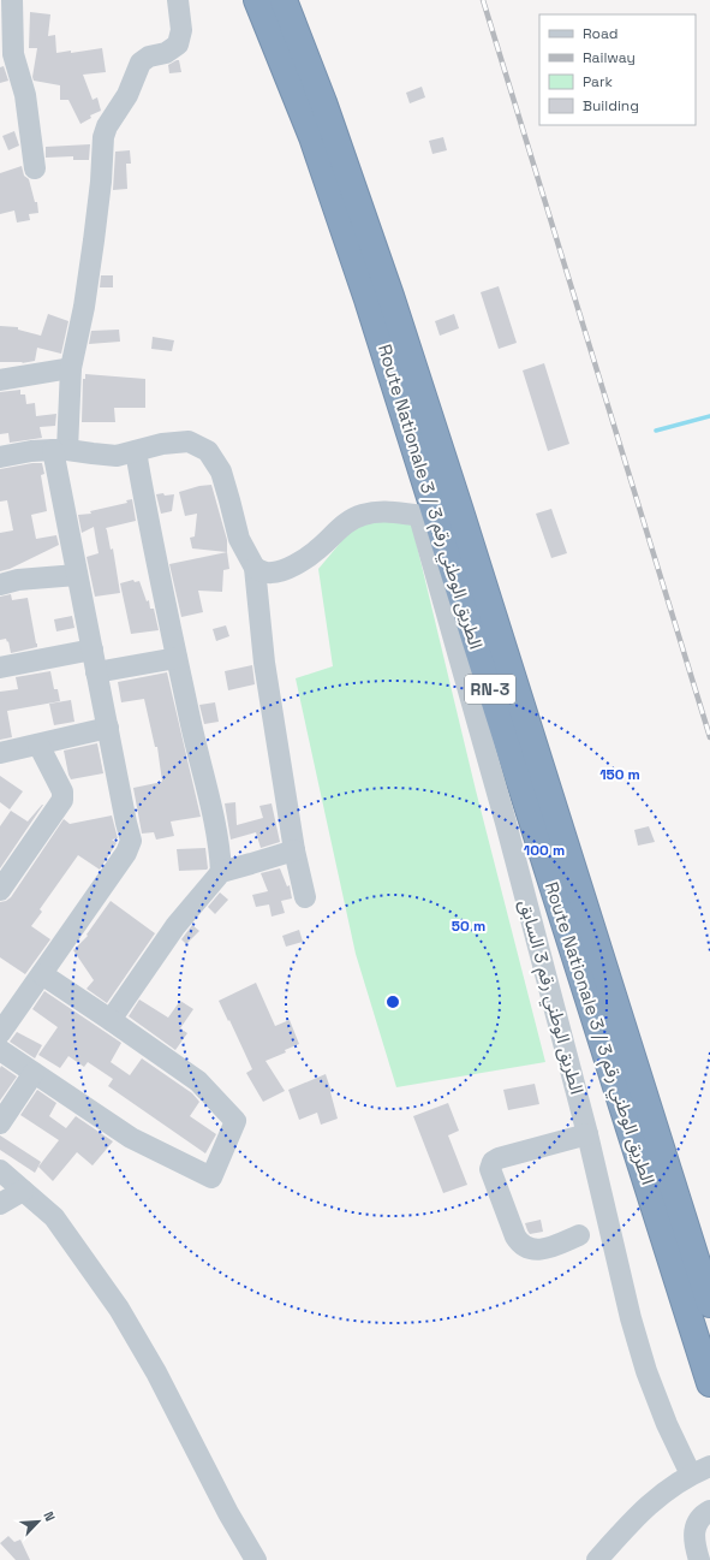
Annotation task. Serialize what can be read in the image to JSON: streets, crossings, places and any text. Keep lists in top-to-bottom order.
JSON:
{
  "streets": {
    "highway": ["Route Nationale 3 / الطريق الوطني رقم 3", "RN-3"],
    "street": ["الطريق الوطني رقم 3 السابق"]
  },
  "crossings": [
    ["Route Nationale 3 / الطريق الوطني رقم 3", "الطريق الوطني رقم 3 السابق"]
  ],
  "legend": [
    "Road",
    "Railway",
    "Park",
    "Building"
  ],
  "north": "top right",
  "rings": ["150 m", "100 m", "50 m"]
}
